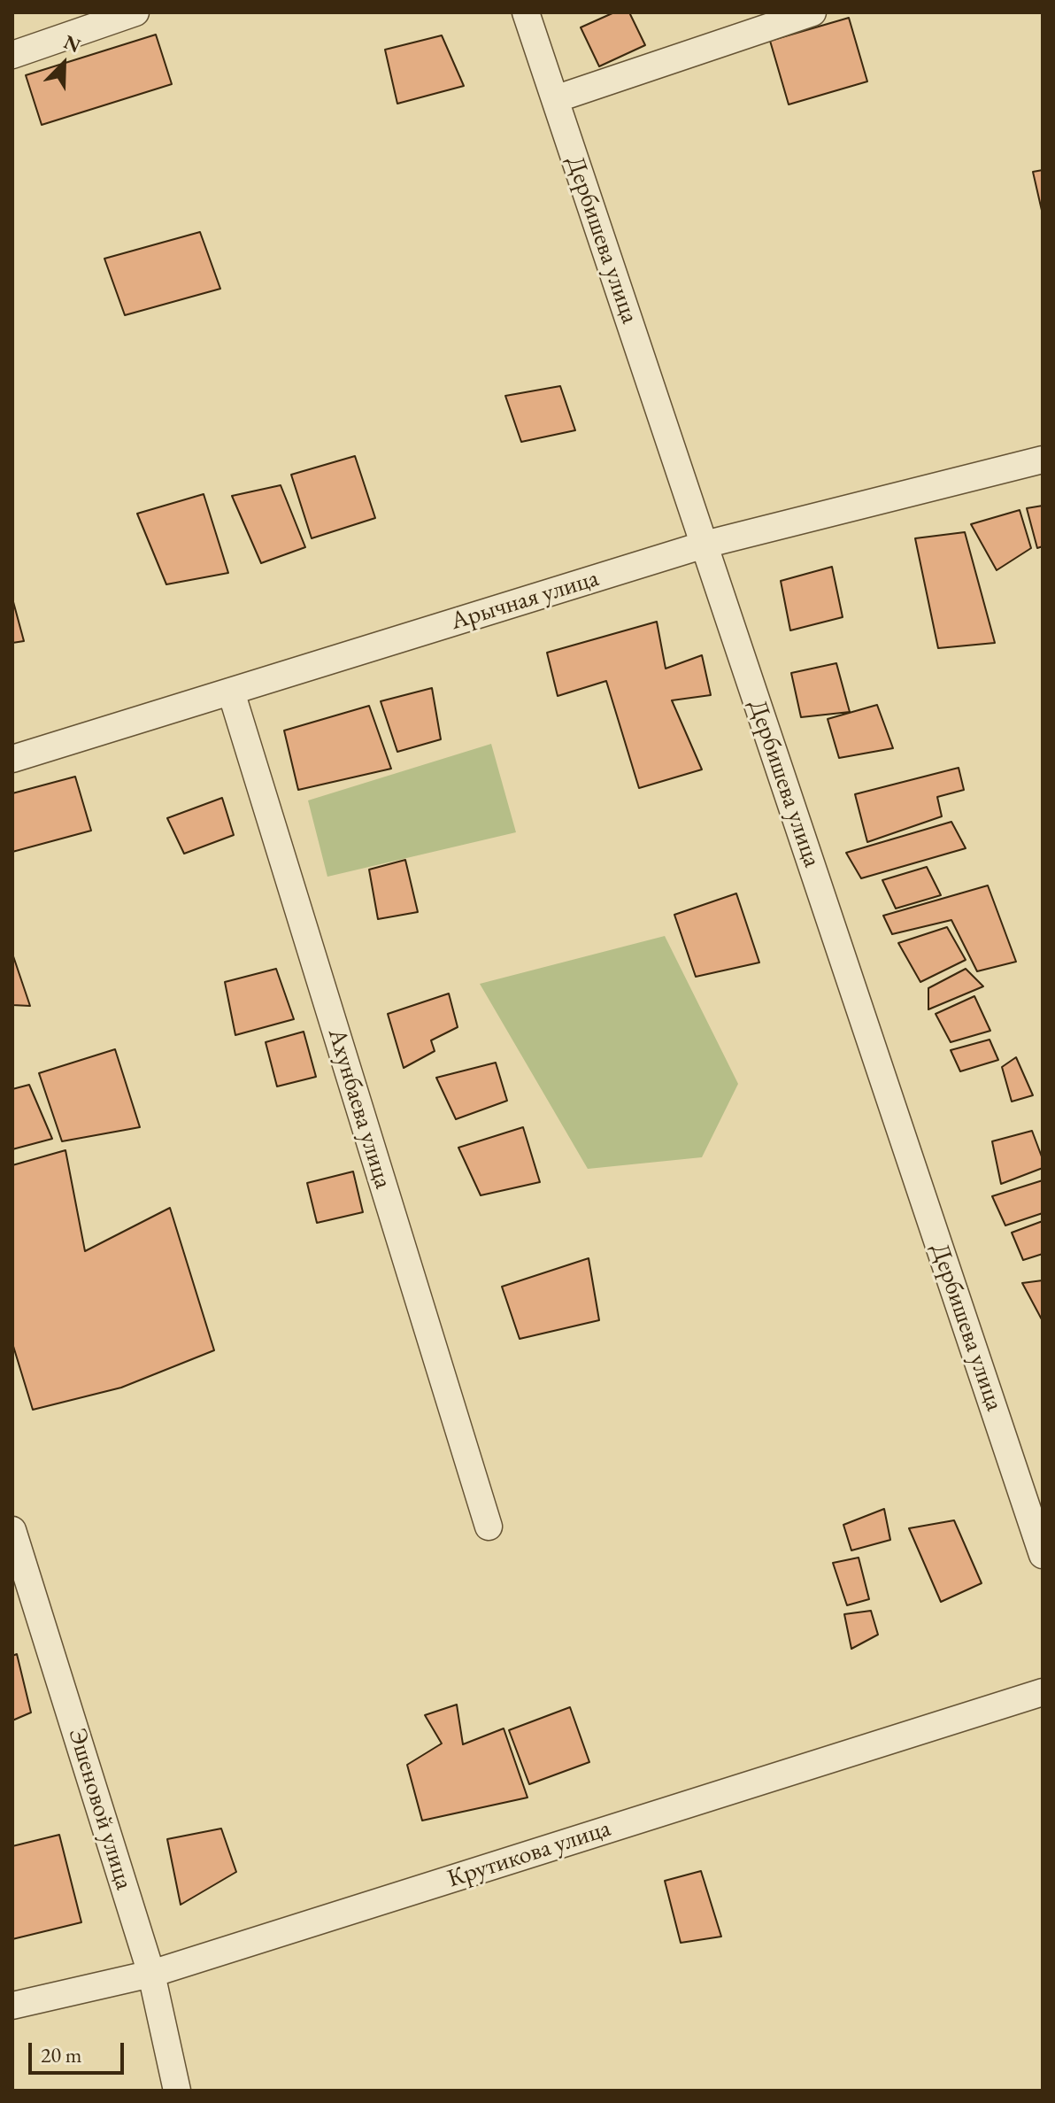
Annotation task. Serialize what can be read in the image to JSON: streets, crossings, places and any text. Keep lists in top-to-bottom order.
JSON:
{
  "streets": {
    "street": [
      "Дербишева улица",
      "Арычная улица",
      "Ахунбаева улица",
      "Эшеновой улица",
      "Крутикова улица"
    ]
  },
  "crossings": [
    ["Дербишева улица", "Арычная улица"],
    ["Арычная улица", "Ахунбаева улица"],
    ["Эшеновой улица", "Крутикова улица"]
  ],
  "scale_bar": "20 m",
  "north": "top right"
}
